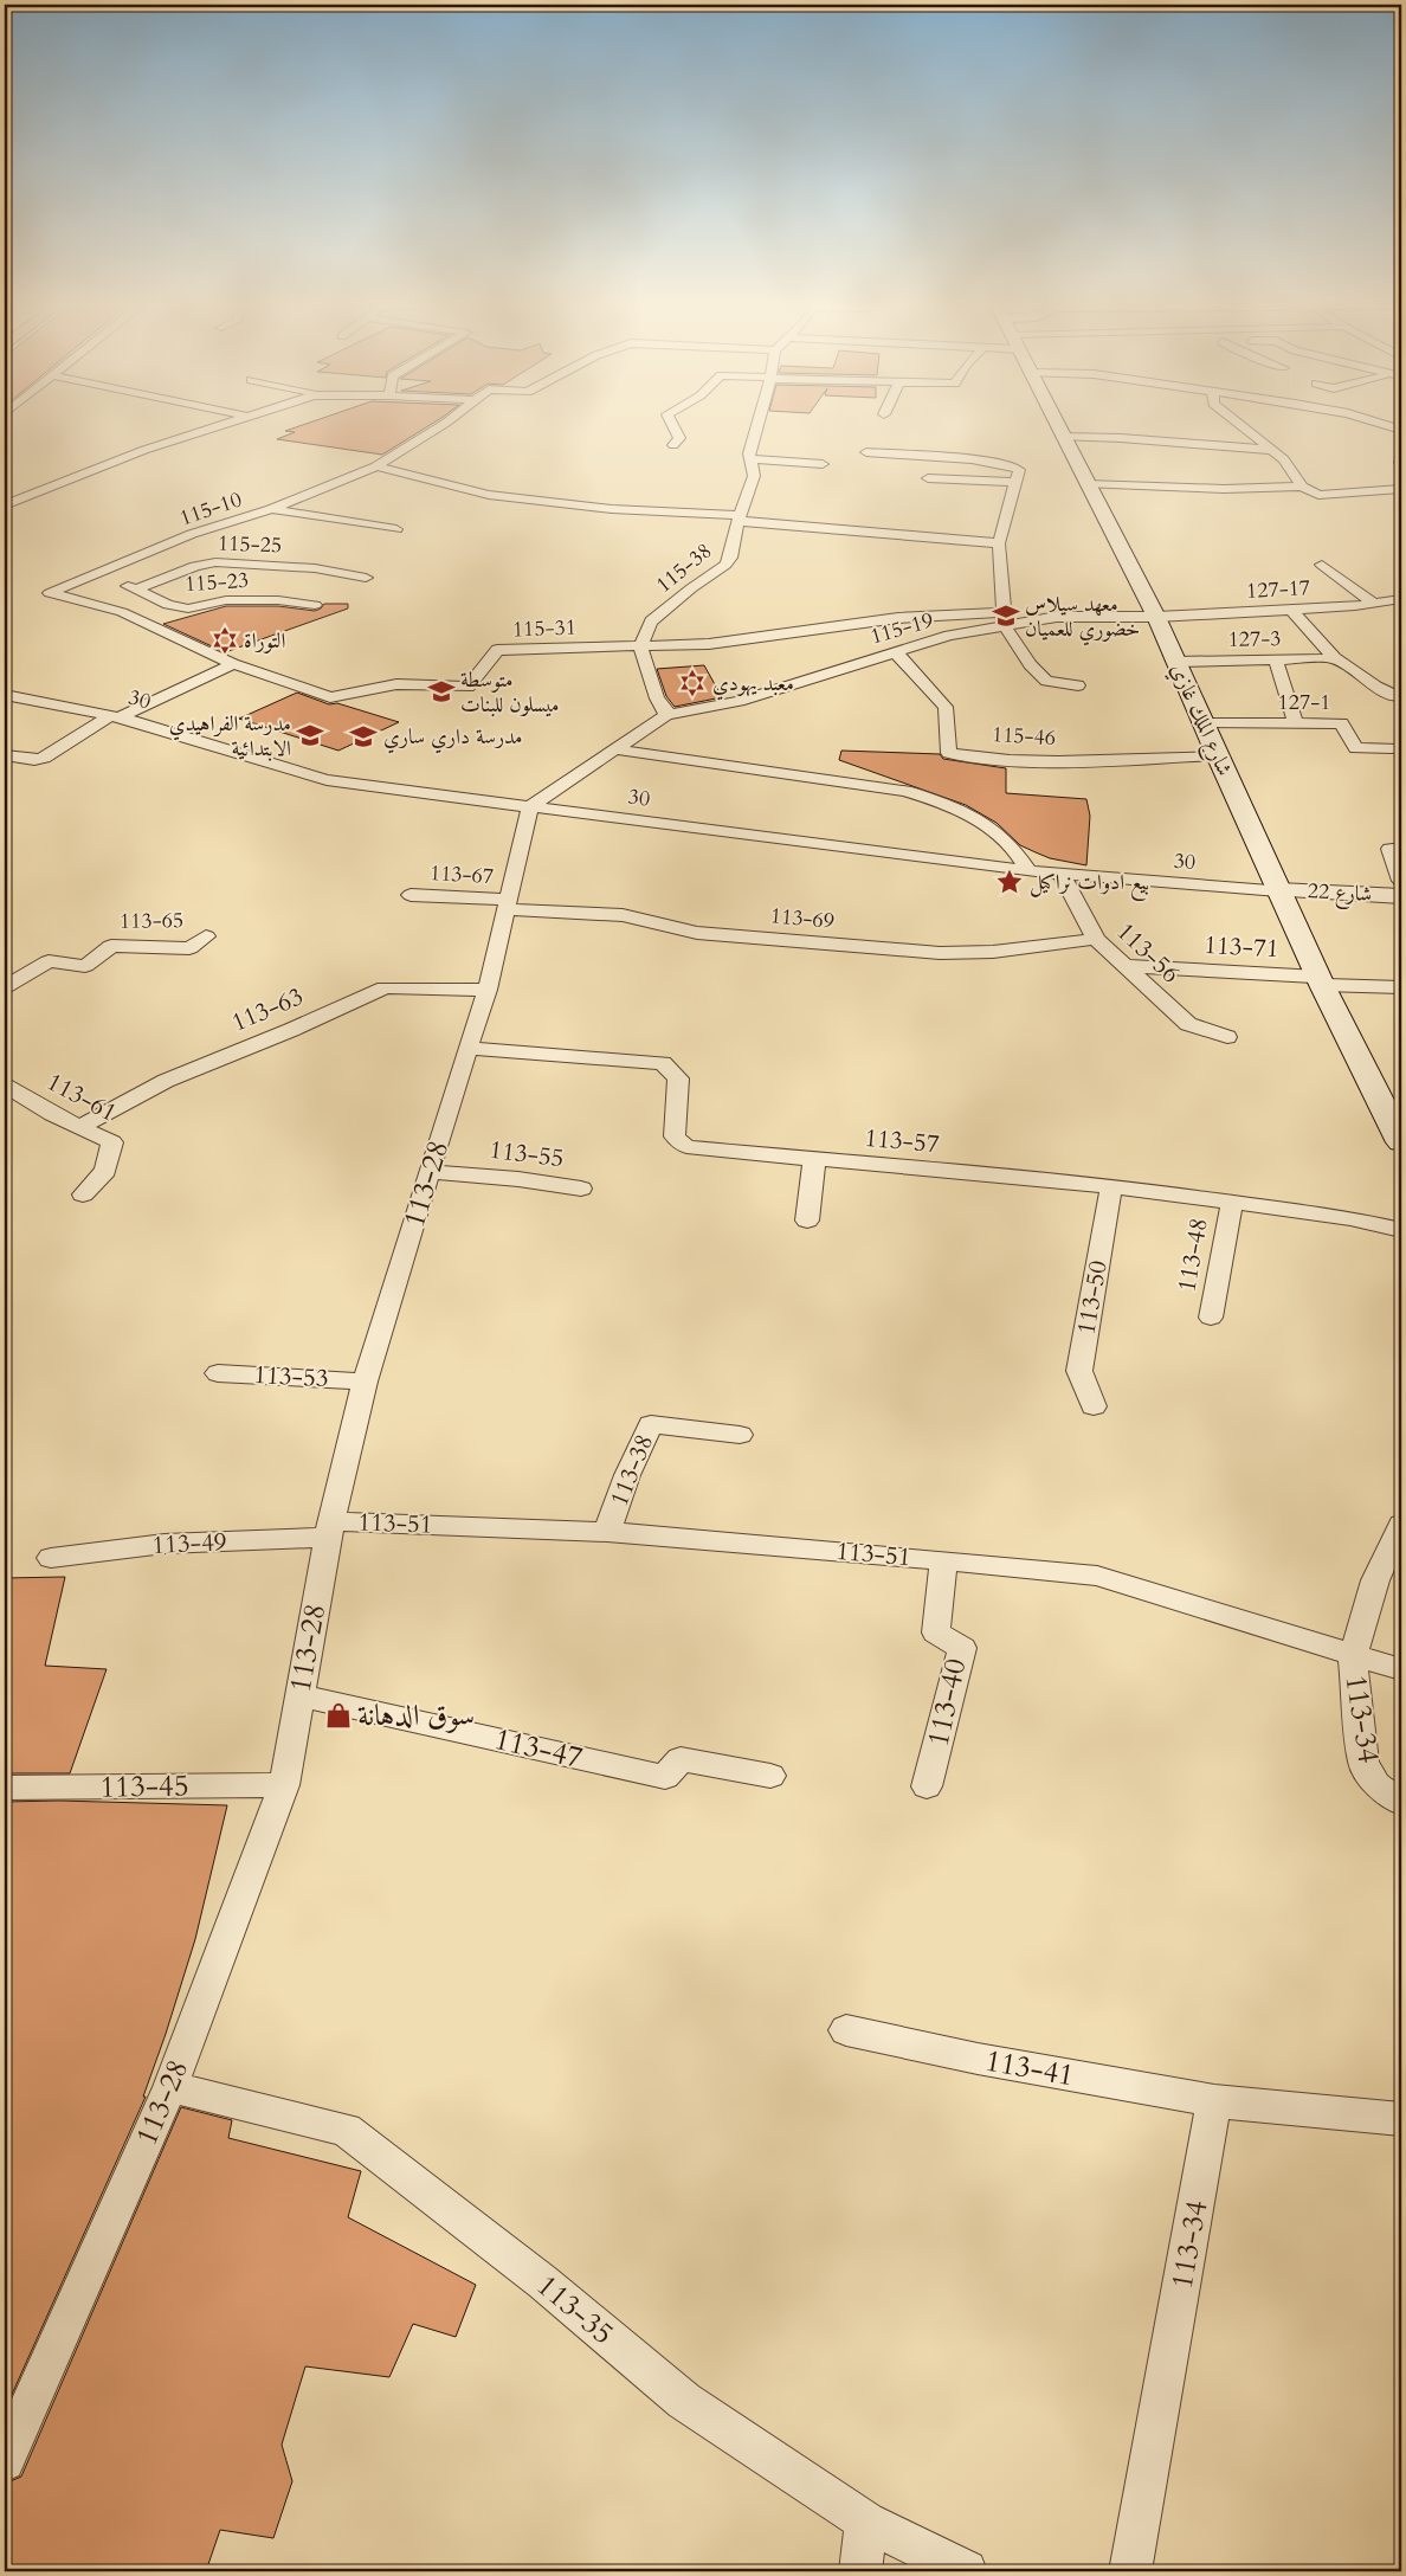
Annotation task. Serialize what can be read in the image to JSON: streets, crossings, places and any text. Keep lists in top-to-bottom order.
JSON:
{
  "streets": {
    "street": ["شارع الملك غازي", "شارع 22"],
    "lane": [
      "115-10",
      "115-25",
      "115-38",
      "115-23",
      "127-17",
      "115-31",
      "115-19",
      "127-3",
      "30",
      "127-1",
      "115-46",
      "113-67",
      "113-69",
      "113-65",
      "113-71",
      "113-56",
      "113-63",
      "113-61",
      "113-57",
      "113-55",
      "113-28",
      "113-48",
      "113-50",
      "113-53",
      "113-38",
      "113-51",
      "113-49",
      "113-40",
      "113-34",
      "113-47",
      "113-45",
      "113-41",
      "113-35"
    ]
  },
  "crossings": [
    ["115-10", "115-23"],
    ["115-10", "115-31"],
    ["115-25", "115-23"],
    ["115-38", "115-31"],
    ["127-17", "115-19"],
    ["127-17", "شارع الملك غازي"],
    ["115-31", "115-19"],
    ["115-19", "شارع الملك غازي"],
    ["115-19", "115-46"],
    ["127-3", "شارع الملك غازي"],
    ["30", "شارع الملك غازي"],
    ["30", "شارع 22"],
    ["30", "113-56"],
    ["30", "113-28"],
    ["127-1", "شارع الملك غازي"],
    ["شارع الملك غازي", "115-46"],
    ["شارع الملك غازي", "شارع 22"],
    ["شارع الملك غازي", "113-71"],
    ["113-67", "113-69"],
    ["113-67", "113-28"],
    ["113-69", "113-56"],
    ["113-69", "113-28"],
    ["113-71", "113-56"],
    ["113-63", "113-61"],
    ["113-63", "113-28"],
    ["113-57", "113-28"],
    ["113-57", "113-48"],
    ["113-57", "113-50"],
    ["113-55", "113-28"],
    ["113-28", "113-53"],
    ["113-28", "113-51"],
    ["113-28", "113-49"],
    ["113-28", "113-47"],
    ["113-28", "113-45"],
    ["113-28", "113-35"],
    ["113-38", "113-51"],
    ["113-51", "113-49"],
    ["113-51", "113-40"],
    ["113-51", "113-34"],
    ["113-34", "113-41"]
  ],
  "places": {
    "school or university": [
      "معهد سيلاس خضوري للعميان",
      "متوسطة ميسلون للبنات",
      "مدرسة الفراهيدي الابتدائية",
      "مدرسة داري ساري"
    ],
    "synagogue": ["التوراة", "معبد يهودي"],
    "place": ["بيع ادوات نراكيل"],
    "shop": ["سوق الدهانة"]
  }
}
